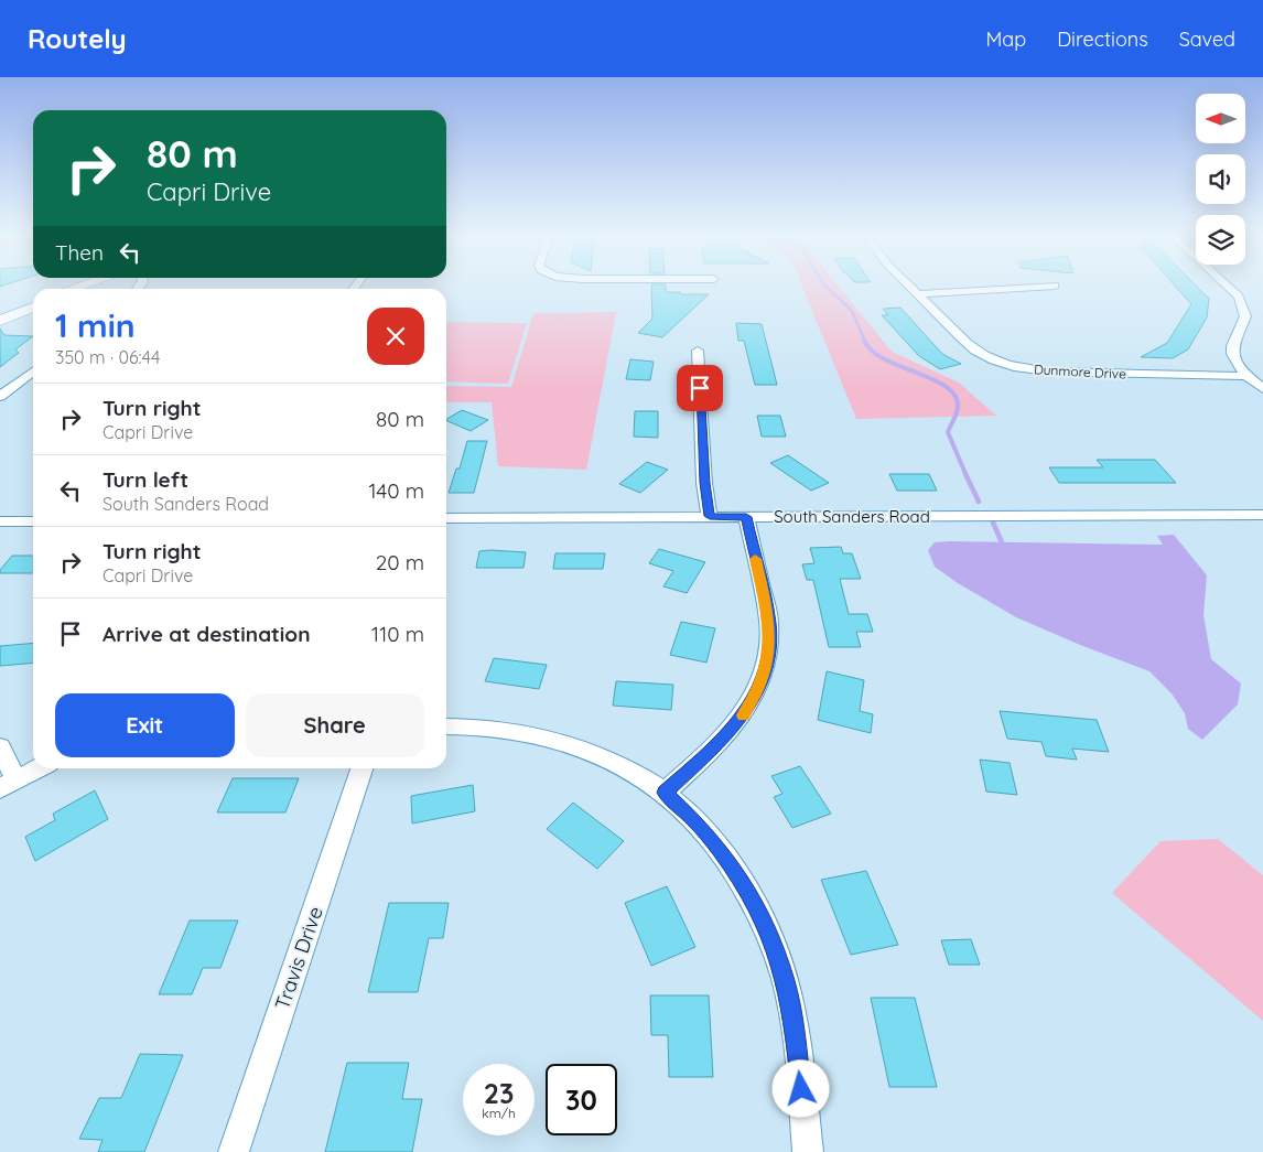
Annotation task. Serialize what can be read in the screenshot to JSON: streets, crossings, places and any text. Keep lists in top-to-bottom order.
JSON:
{
  "streets": {
    "street": ["Dunmore Drive", "South Sanders Road", "Travis Drive"]
  },
  "north": "left",
  "page": {
    "header": "Routely",
    "nav": ["Map", "Directions", "Saved"],
    "turn": ["80 m", "Capri Drive"],
    "then": "Then",
    "heading": ["1 min", "350 m · 06:44"],
    "list": [
      {
        "name": "Turn right",
        "note": "Capri Drive",
        "value": "80 m"
      },
      {
        "name": "Turn left",
        "note": "South Sanders Road",
        "value": "140 m"
      },
      {
        "name": "Turn right",
        "note": "Capri Drive",
        "value": "20 m"
      },
      {
        "name": "Arrive at destination",
        "value": "110 m"
      }
    ],
    "buttons": ["Exit", "Share"],
    "speed": "23 km/h",
    "limit": "30"
  }
}
